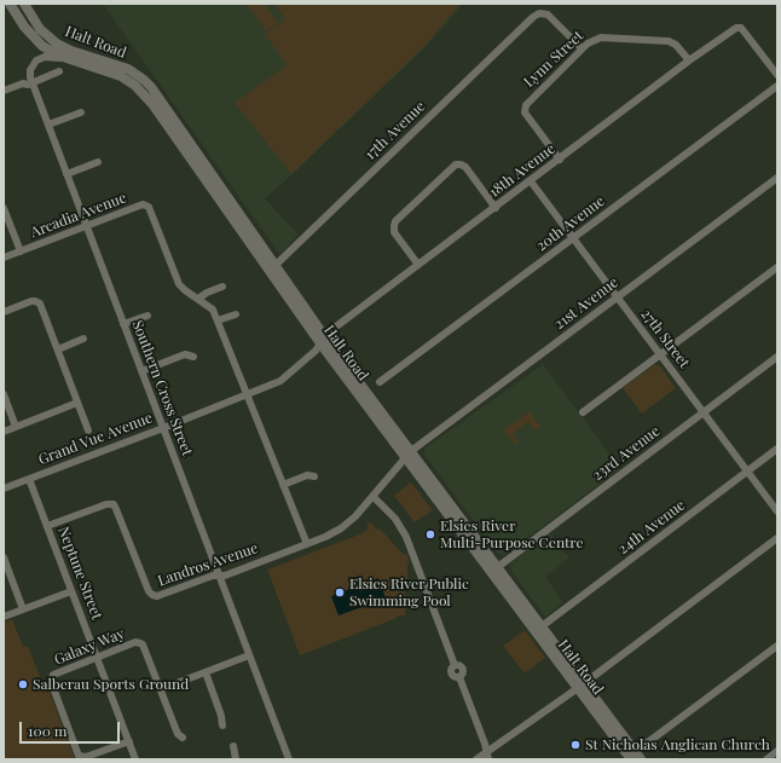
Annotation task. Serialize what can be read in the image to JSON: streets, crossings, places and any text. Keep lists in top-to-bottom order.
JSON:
{
  "streets": {
    "street": [
      "Halt Road",
      "Lynn Street",
      "17th Avenue",
      "18th Avenue",
      "Arcadia Avenue",
      "20th Avenue",
      "21st Avenue",
      "27th Street",
      "Southern Cross Street",
      "Grand Vue Avenue",
      "23rd Avenue",
      "24th Avenue",
      "Landros Avenue",
      "Neptune Street",
      "Galaxy Way"
    ]
  },
  "crossings": [
    ["Halt Road", "17th Avenue"],
    ["Halt Road", "18th Avenue"],
    ["Halt Road", "21st Avenue"],
    ["Halt Road", "Grand Vue Avenue"],
    ["Halt Road", "23rd Avenue"],
    ["Halt Road", "24th Avenue"],
    ["Halt Road", "Landros Avenue"],
    ["Lynn Street", "17th Avenue"],
    ["Lynn Street", "18th Avenue"],
    ["18th Avenue", "27th Street"],
    ["18th Avenue", "Grand Vue Avenue"],
    ["Arcadia Avenue", "Southern Cross Street"],
    ["Arcadia Avenue", "Grand Vue Avenue"],
    ["Arcadia Avenue", "Landros Avenue"],
    ["20th Avenue", "27th Street"],
    ["21st Avenue", "27th Street"],
    ["21st Avenue", "Landros Avenue"],
    ["27th Street", "23rd Avenue"],
    ["27th Street", "24th Avenue"],
    ["Southern Cross Street", "Grand Vue Avenue"],
    ["Southern Cross Street", "Landros Avenue"],
    ["Grand Vue Avenue", "Neptune Street"],
    ["Landros Avenue", "Neptune Street"],
    ["Neptune Street", "Galaxy Way"]
  ],
  "places": [
    "Elsies River Multi-Purpose Centre",
    "Elsies River Public Swimming Pool",
    "Salberau Sports Ground",
    "St Nicholas Anglican Church"
  ],
  "scale_bar": "100 m"
}
